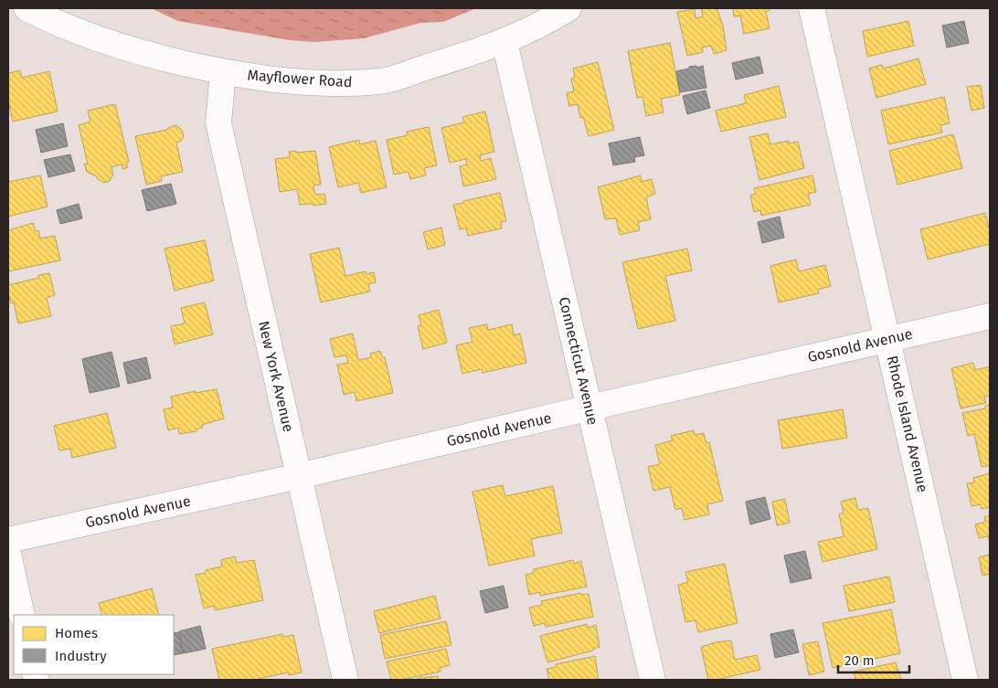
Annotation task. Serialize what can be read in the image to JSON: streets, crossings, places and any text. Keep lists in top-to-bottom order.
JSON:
{
  "streets": {
    "street": [
      "Mayflower Road",
      "Gosnold Avenue",
      "Connecticut Avenue",
      "New York Avenue",
      "Rhode Island Avenue"
    ]
  },
  "crossings": [
    ["Mayflower Road", "Connecticut Avenue"],
    ["Mayflower Road", "New York Avenue"],
    ["Gosnold Avenue", "Connecticut Avenue"],
    ["Gosnold Avenue", "New York Avenue"],
    ["Gosnold Avenue", "Rhode Island Avenue"]
  ],
  "legend": ["Homes", "Industry"],
  "scale_bar": "20 m"
}
